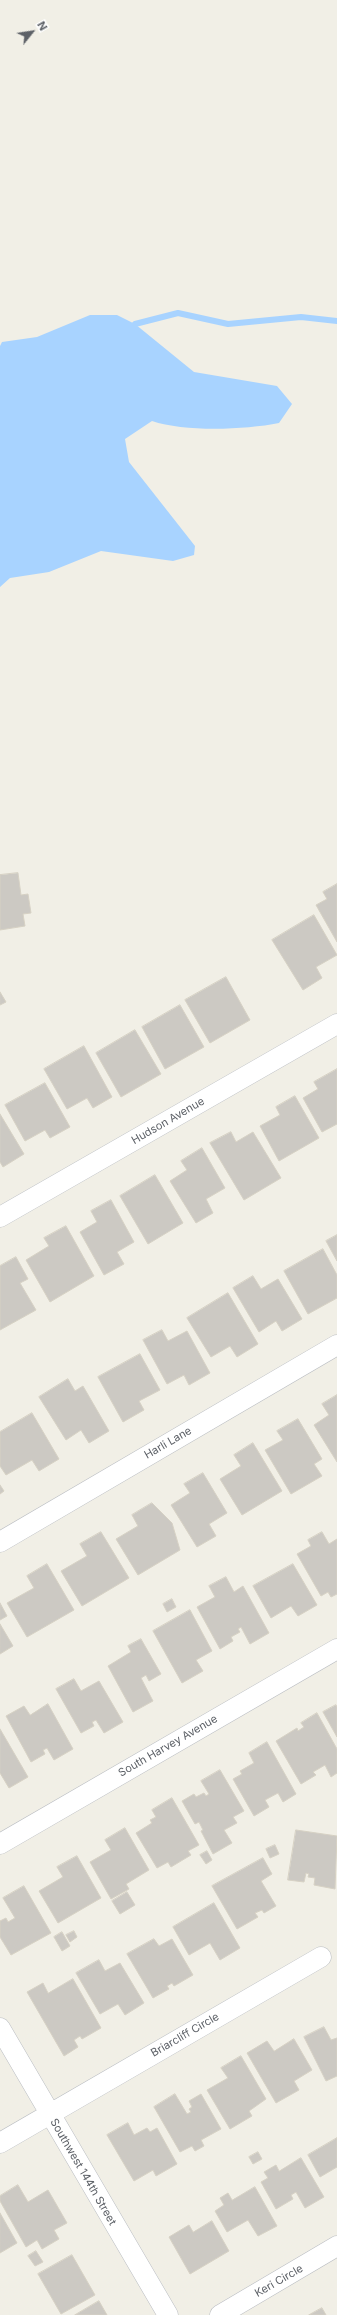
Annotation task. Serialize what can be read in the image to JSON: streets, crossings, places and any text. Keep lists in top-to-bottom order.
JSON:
{
  "streets": {
    "street": [
      "Hudson Avenue",
      "Harli Lane",
      "South Harvey Avenue",
      "Briarcliff Circle",
      "Southwest 144th Street",
      "Keri Circle"
    ]
  },
  "crossings": [
    ["Briarcliff Circle", "Southwest 144th Street"]
  ],
  "north": "top right"
}
